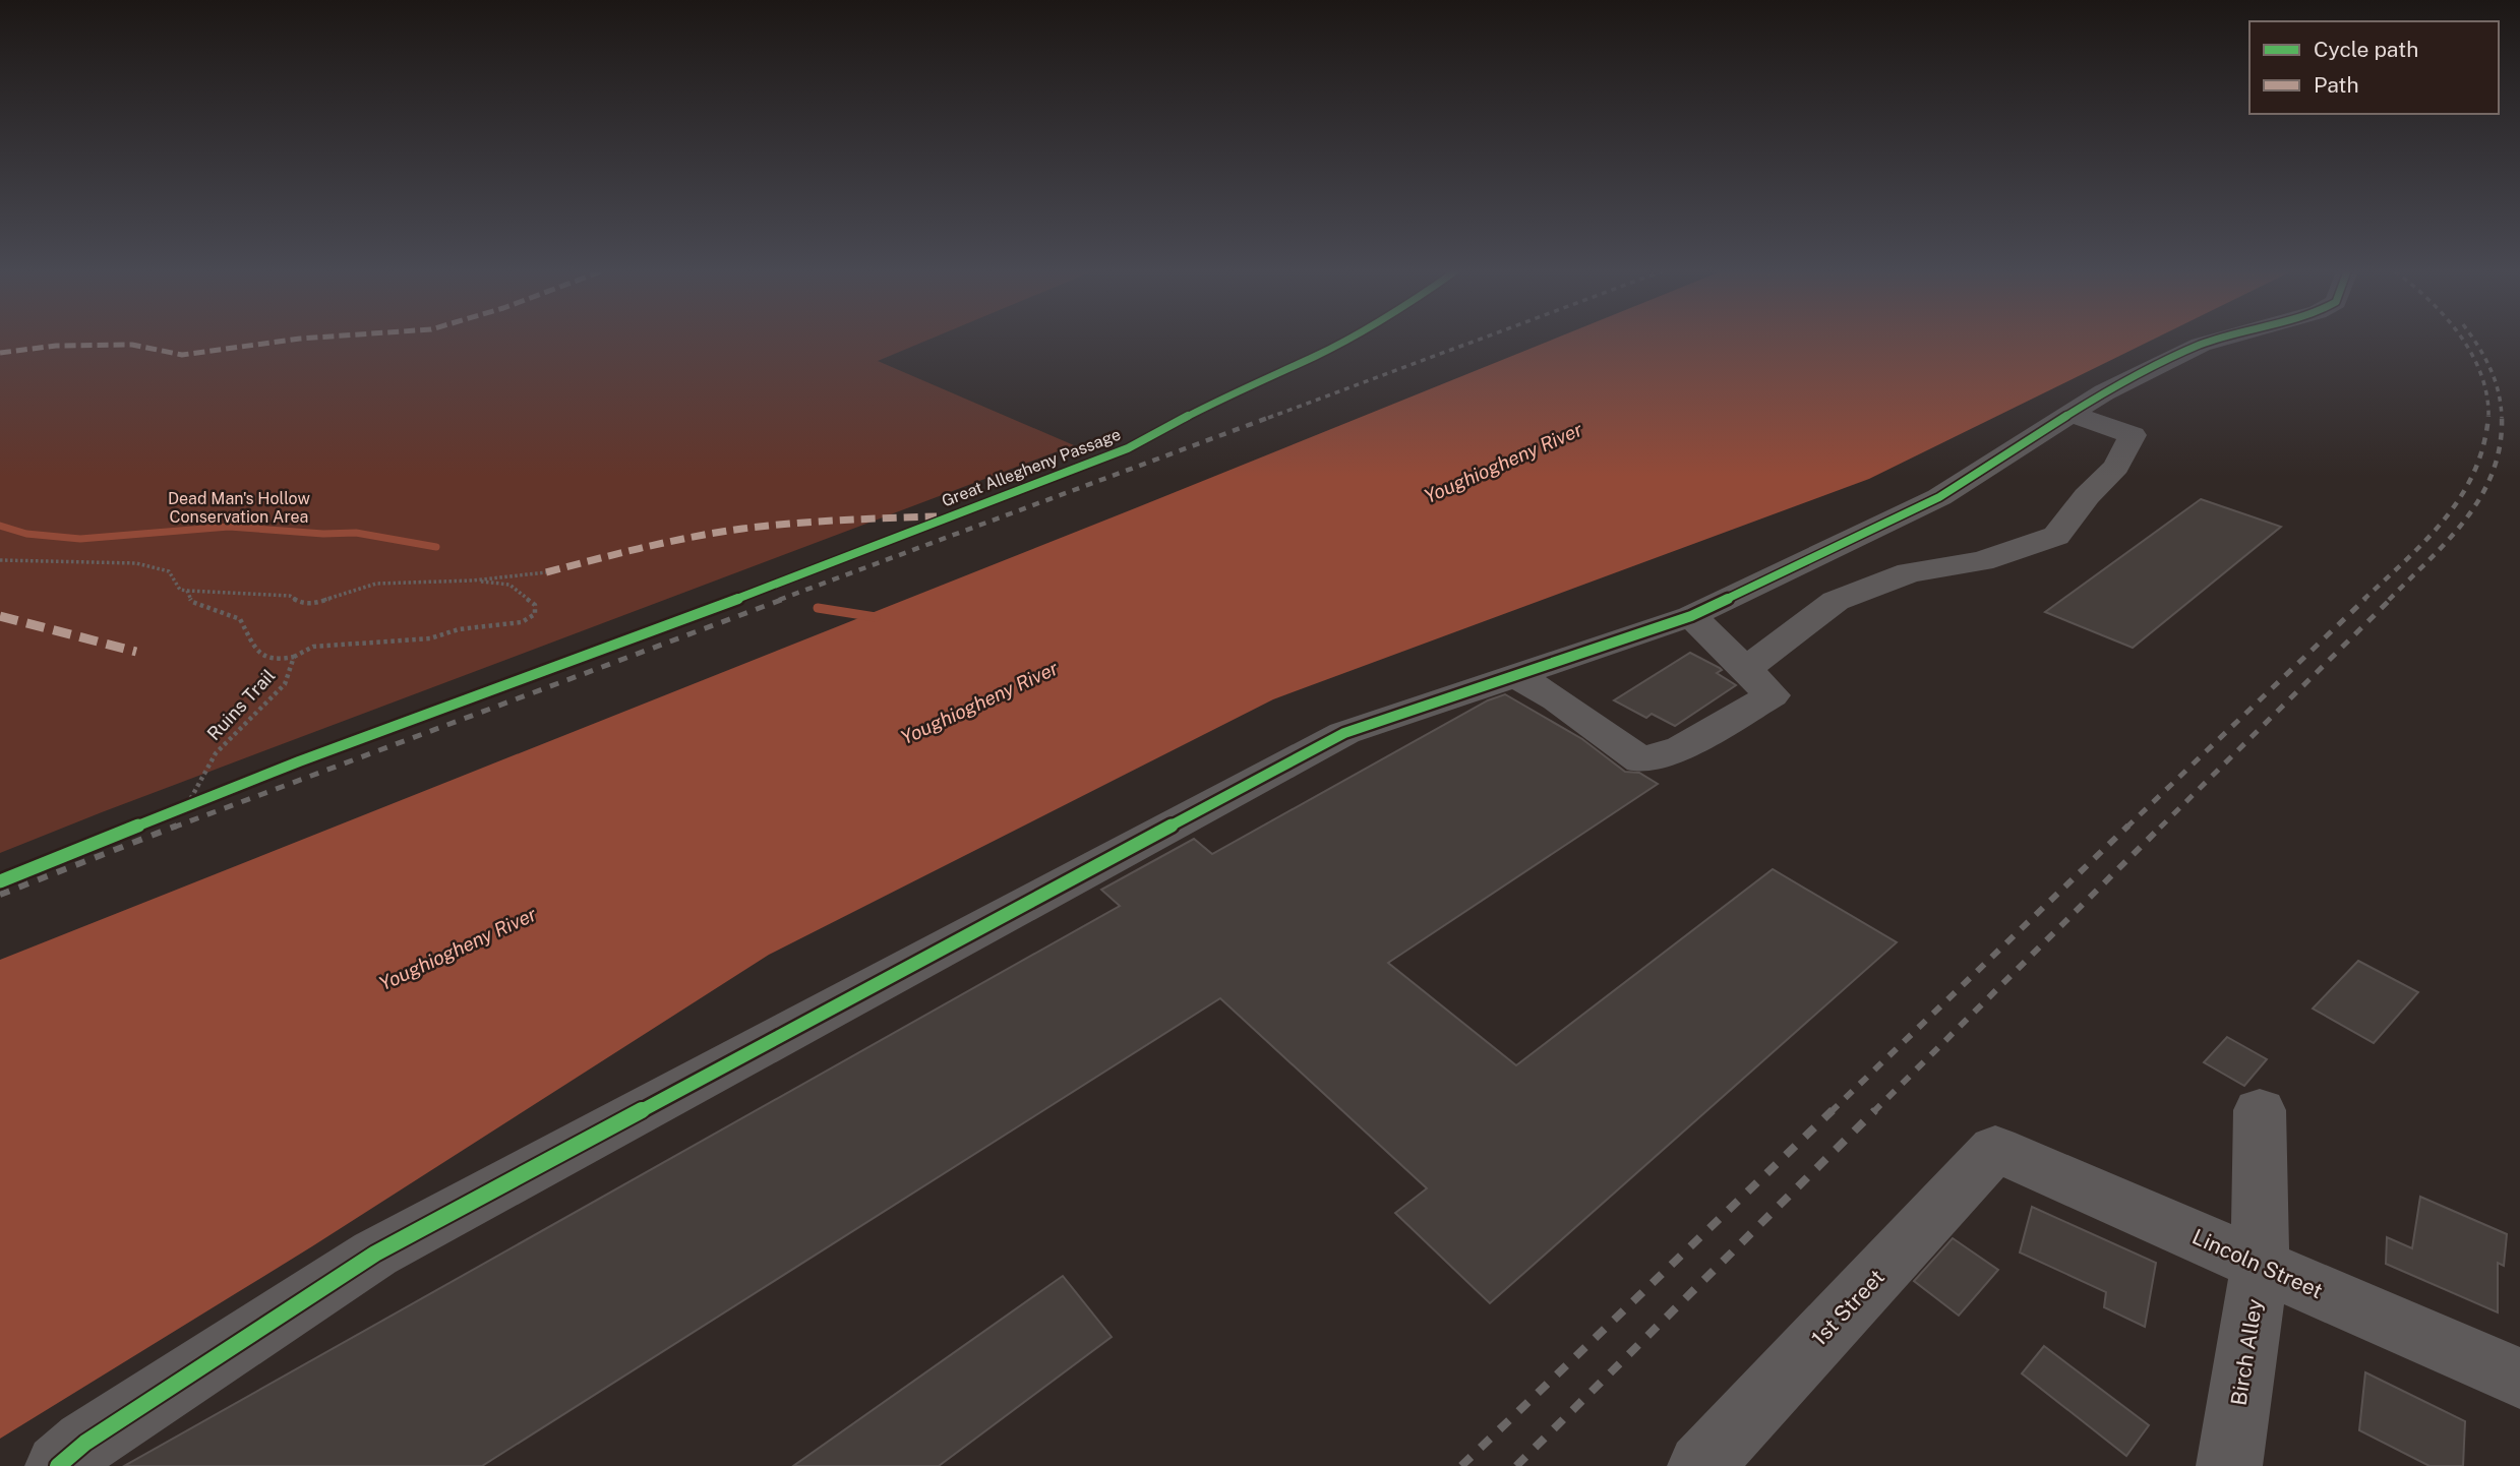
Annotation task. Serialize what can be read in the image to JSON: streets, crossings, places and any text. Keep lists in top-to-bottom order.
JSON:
{
  "streets": {
    "street": ["Lincoln Street", "1st Street", "Birch Alley"],
    "path": ["Ruins Trail"],
    "cycle path": ["Great Allegheny Passage"]
  },
  "crossings": [
    ["Lincoln Street", "1st Street"],
    ["Lincoln Street", "Birch Alley"]
  ],
  "water": ["Youghiogheny River"],
  "parks": ["Dead Man's Hollow Conservation Area"],
  "legend": ["Cycle path", "Path"]
}
